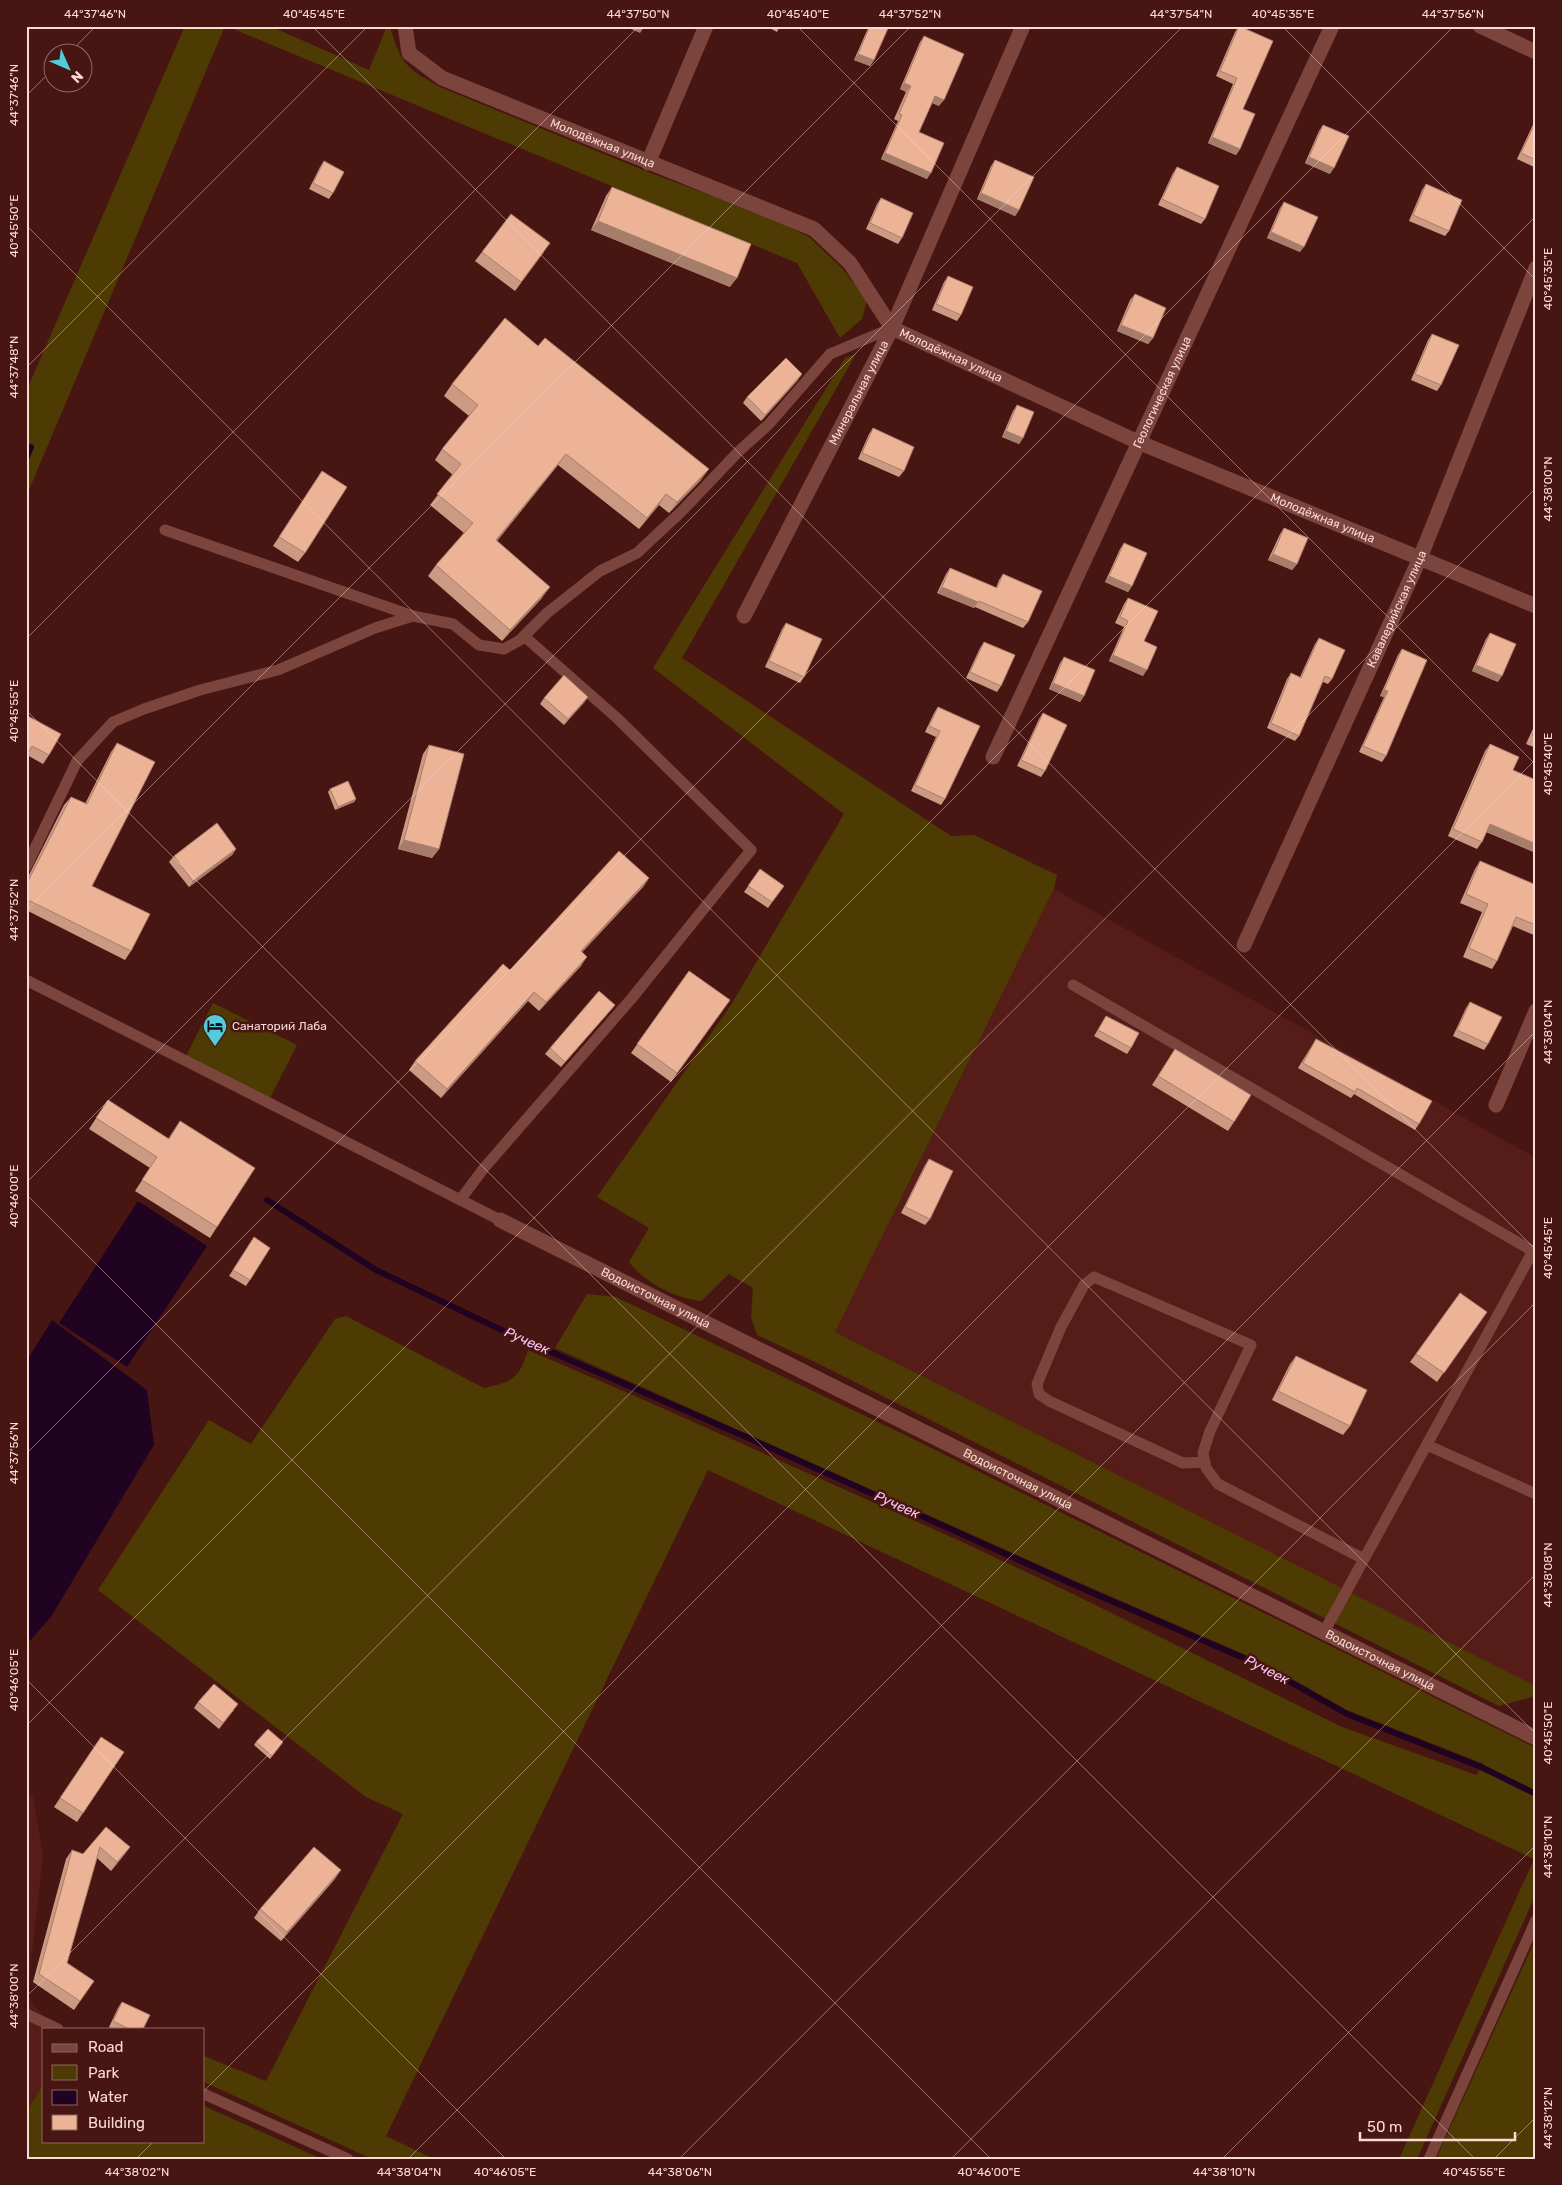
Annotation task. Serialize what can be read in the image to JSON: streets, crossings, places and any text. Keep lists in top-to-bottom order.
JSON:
{
  "streets": {
    "street": [
      "Молодёжная улица",
      "Геологическая улица",
      "Минеральная улица",
      "Кавалерийская улица",
      "Водоисточная улица"
    ]
  },
  "crossings": [
    ["Молодёжная улица", "Геологическая улица"],
    ["Молодёжная улица", "Минеральная улица"],
    ["Молодёжная улица", "Кавалерийская улица"]
  ],
  "water": ["Ручеек"],
  "places": {
    "hotel": ["Санаторий Лаба"]
  },
  "legend": [
    "Road",
    "Park",
    "Water",
    "Building"
  ],
  "scale_bar": "50 m",
  "north": "bottom right",
  "coordinates": [
    "44°37'46\"N",
    "40°45'45\"E",
    "44°37'50\"N",
    "40°45'40\"E",
    "44°37'52\"N",
    "44°37'54\"N",
    "40°45'35\"E",
    "44°37'56\"N",
    "40°45'50\"E",
    "44°37'48\"N",
    "44°38'00\"N",
    "40°45'55\"E",
    "44°38'04\"N",
    "40°46'00\"E",
    "44°38'08\"N",
    "40°46'05\"E",
    "44°38'10\"N",
    "44°38'12\"N",
    "44°38'02\"N",
    "44°38'06\"N"
  ]
}
